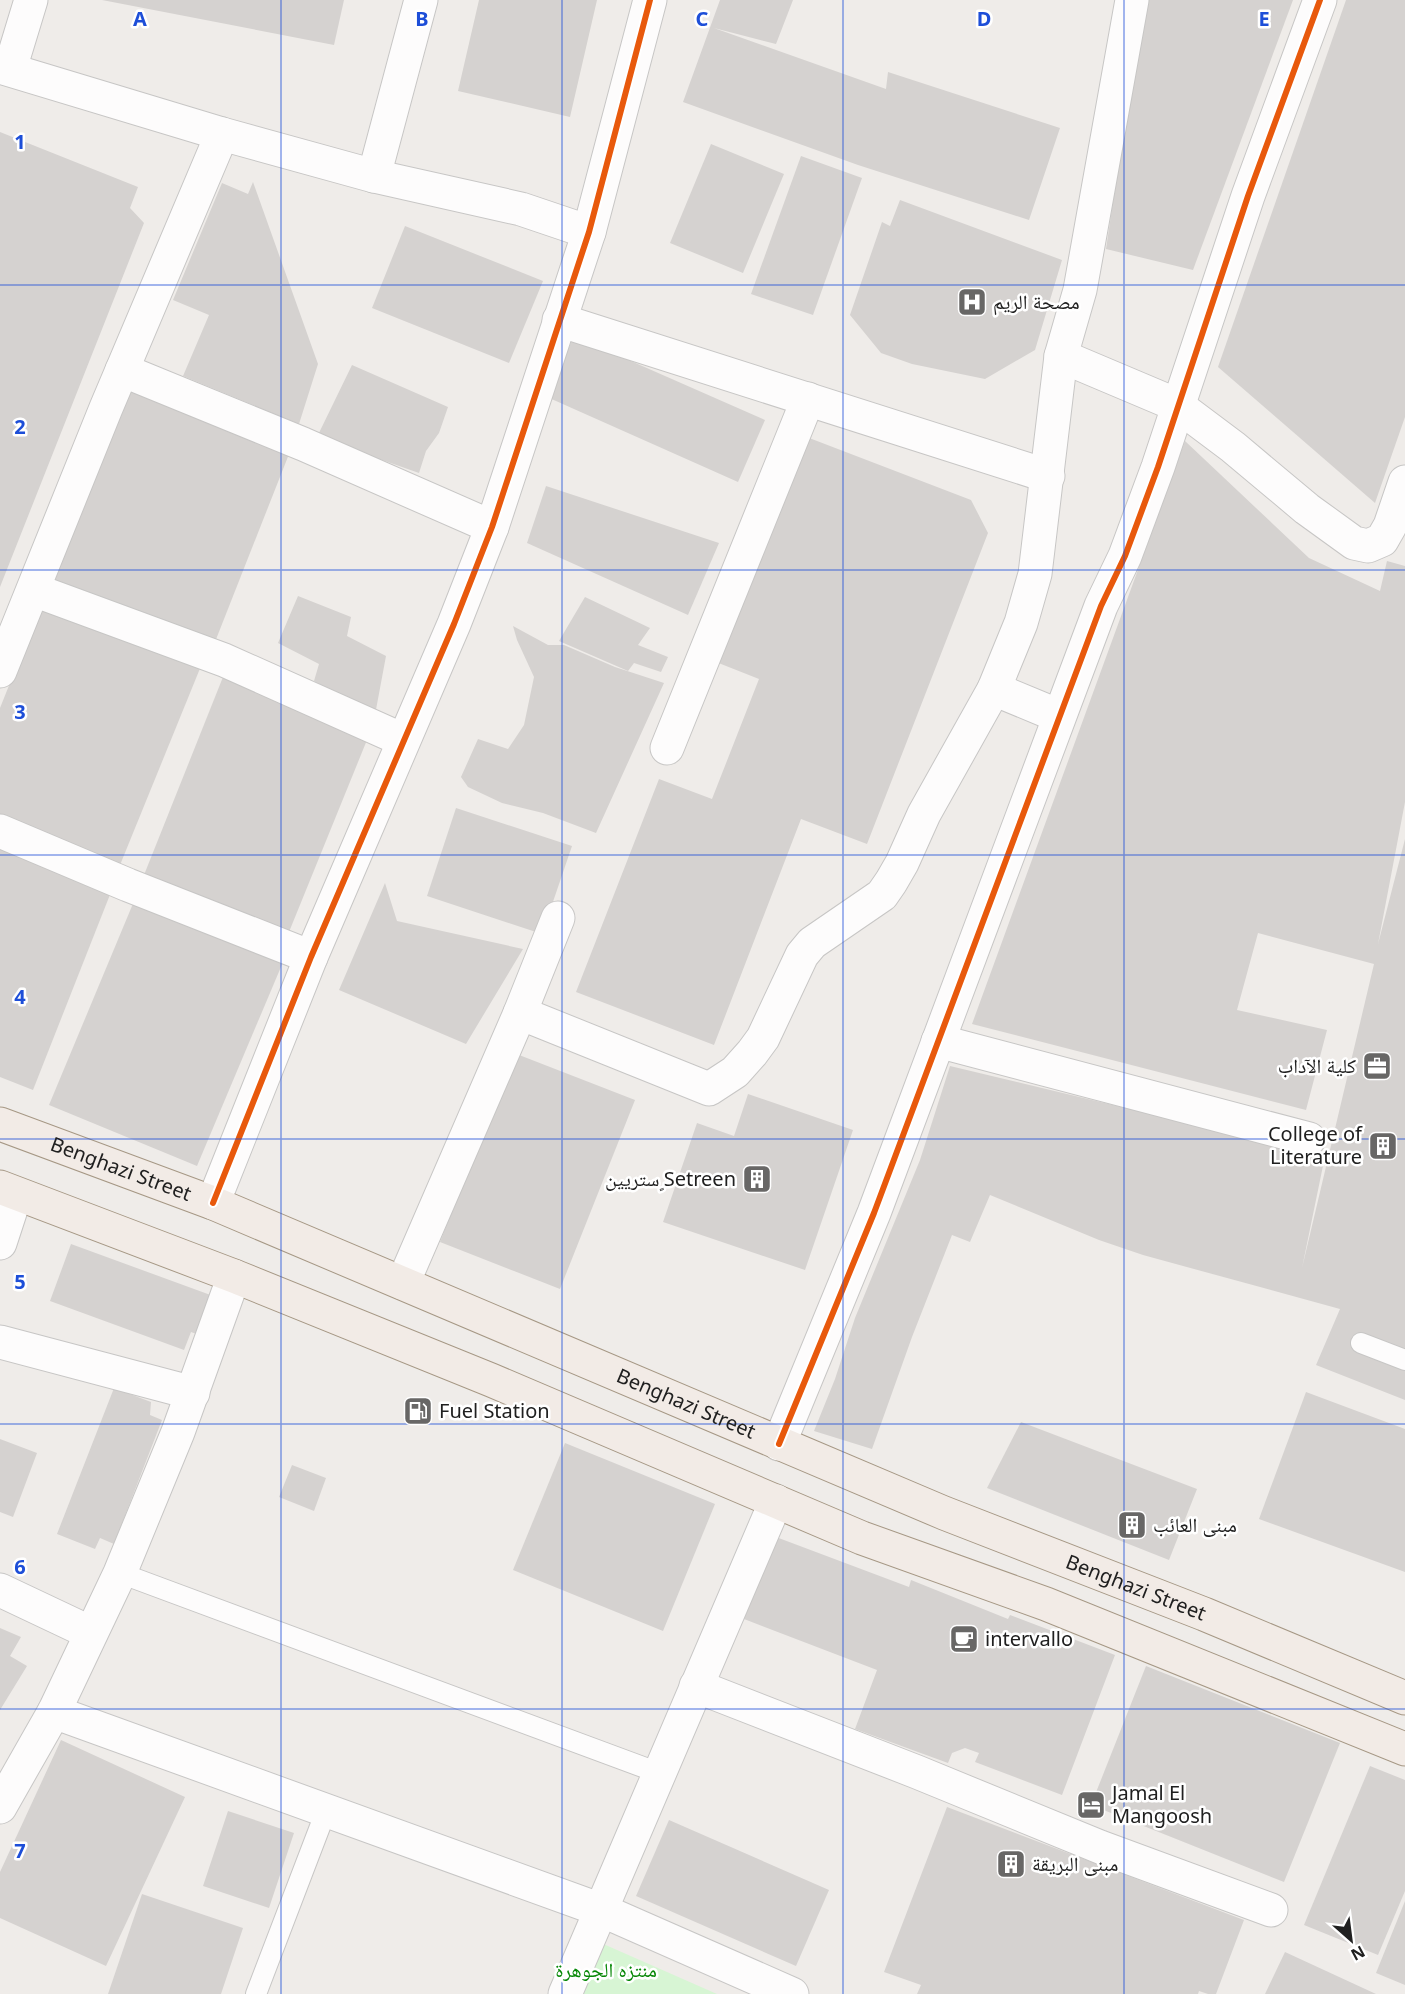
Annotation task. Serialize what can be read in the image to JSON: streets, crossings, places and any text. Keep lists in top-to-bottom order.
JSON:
{
  "streets": {
    "main road": ["Benghazi Street"]
  },
  "parks": ["منتزه الجوهرة"],
  "places": {
    "hospital": ["مصحة الريم"],
    "office": ["كلية الآداب"],
    "building": [
      "College of Literature",
      "ستريين ٍSetreen",
      "مبنى العائب",
      "مبنى البريقة"
    ],
    "fuel station": ["Fuel Station"],
    "cafe": ["intervallo"],
    "hotel": ["Jamal El Mangoosh"]
  },
  "north": "bottom right",
  "grid": {
    "columns": [
      "A",
      "B",
      "C",
      "D",
      "E"
    ],
    "rows": [
      "1",
      "2",
      "3",
      "4",
      "5",
      "6",
      "7"
    ]
  }
}
